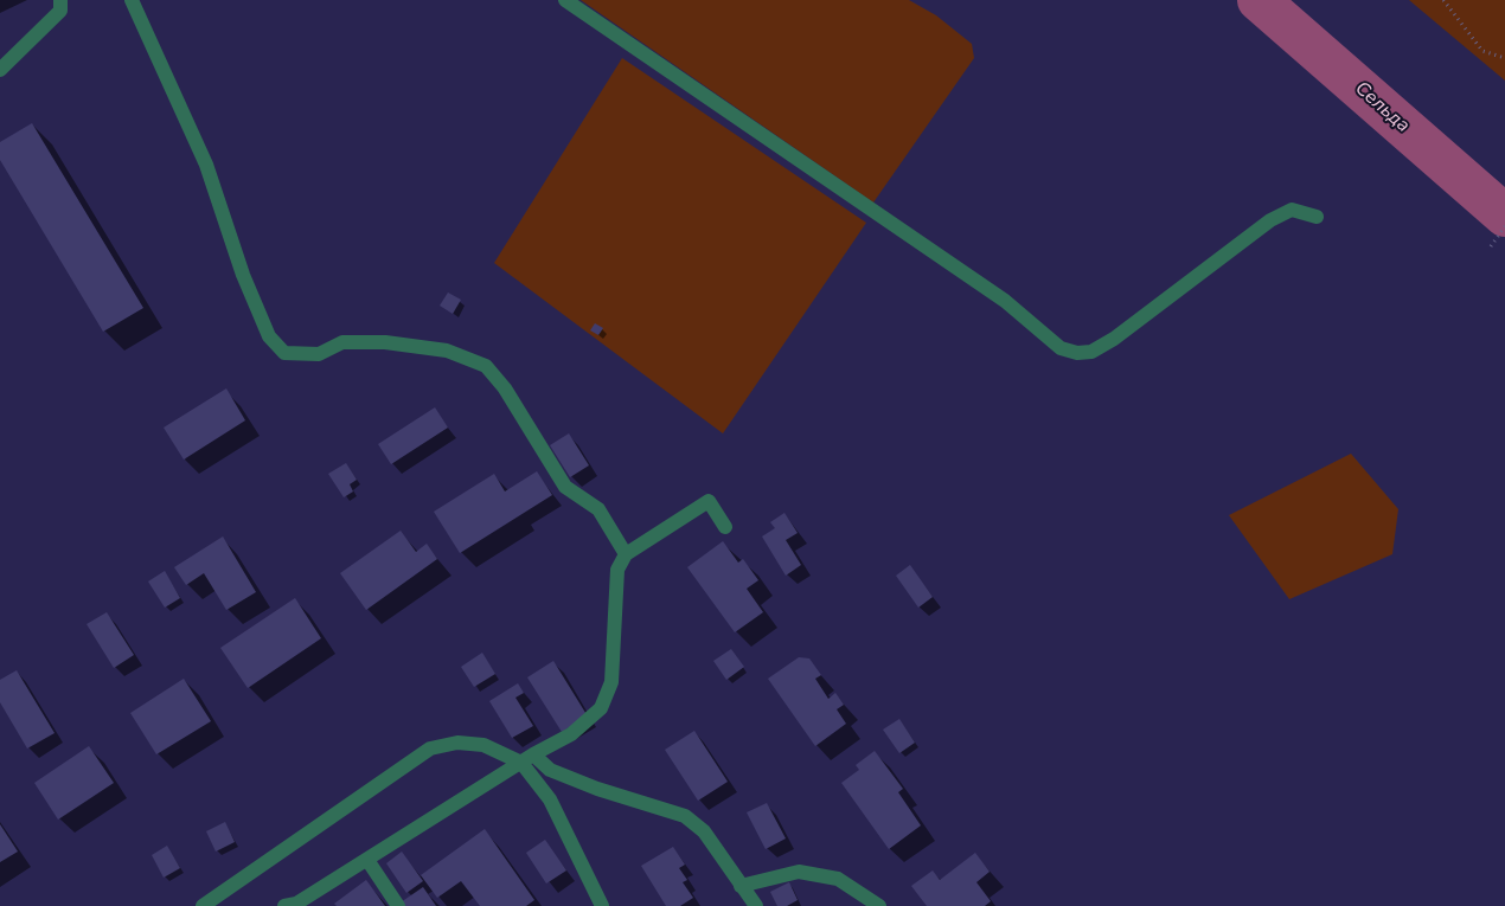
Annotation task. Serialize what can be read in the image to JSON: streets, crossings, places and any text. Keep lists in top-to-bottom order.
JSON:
{
  "water": ["Сельда"]
}
